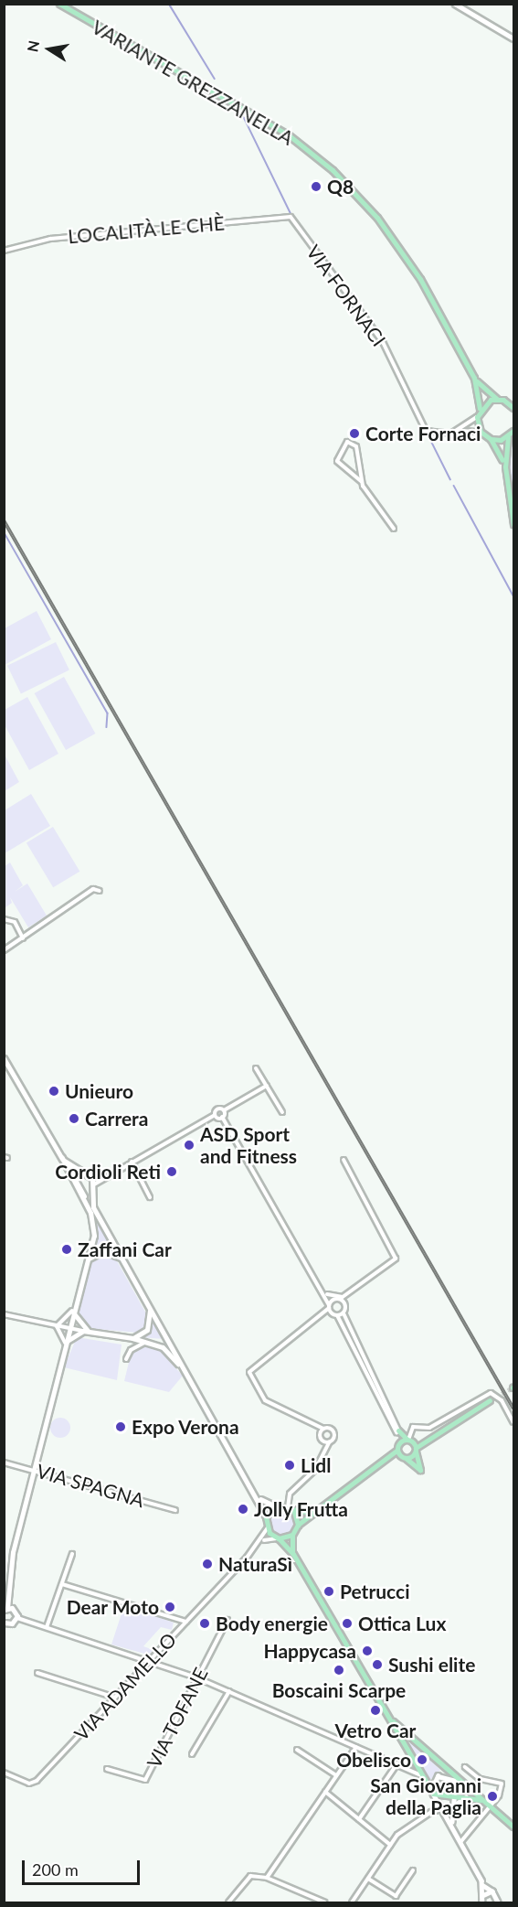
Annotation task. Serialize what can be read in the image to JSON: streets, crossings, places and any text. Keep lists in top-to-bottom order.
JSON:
{
  "streets": {
    "main road": ["VARIANTE GREZZANELLA"],
    "street": [
      "LOCALITÀ LE CHÈ",
      "VIA FORNACI",
      "VIA SPAGNA",
      "VIA ADAMELLO",
      "VIA TOFANE"
    ]
  },
  "crossings": [
    ["LOCALITÀ LE CHÈ", "VIA FORNACI"]
  ],
  "places": [
    "Q8",
    "Corte Fornaci",
    "Unieuro",
    "Carrera",
    "ASD Sport and Fitness",
    "Cordioli Reti",
    "Zaffani Car",
    "Expo Verona",
    "Lidl",
    "Jolly Frutta",
    "NaturaSì",
    "Petrucci",
    "Dear Moto",
    "Body energie",
    "Ottica Lux",
    "Happycasa",
    "Sushi elite",
    "Boscaini Scarpe",
    "Vetro Car",
    "Obelisco",
    "San Giovanni della Paglia"
  ],
  "scale_bar": "200 m",
  "north": "left"
}
